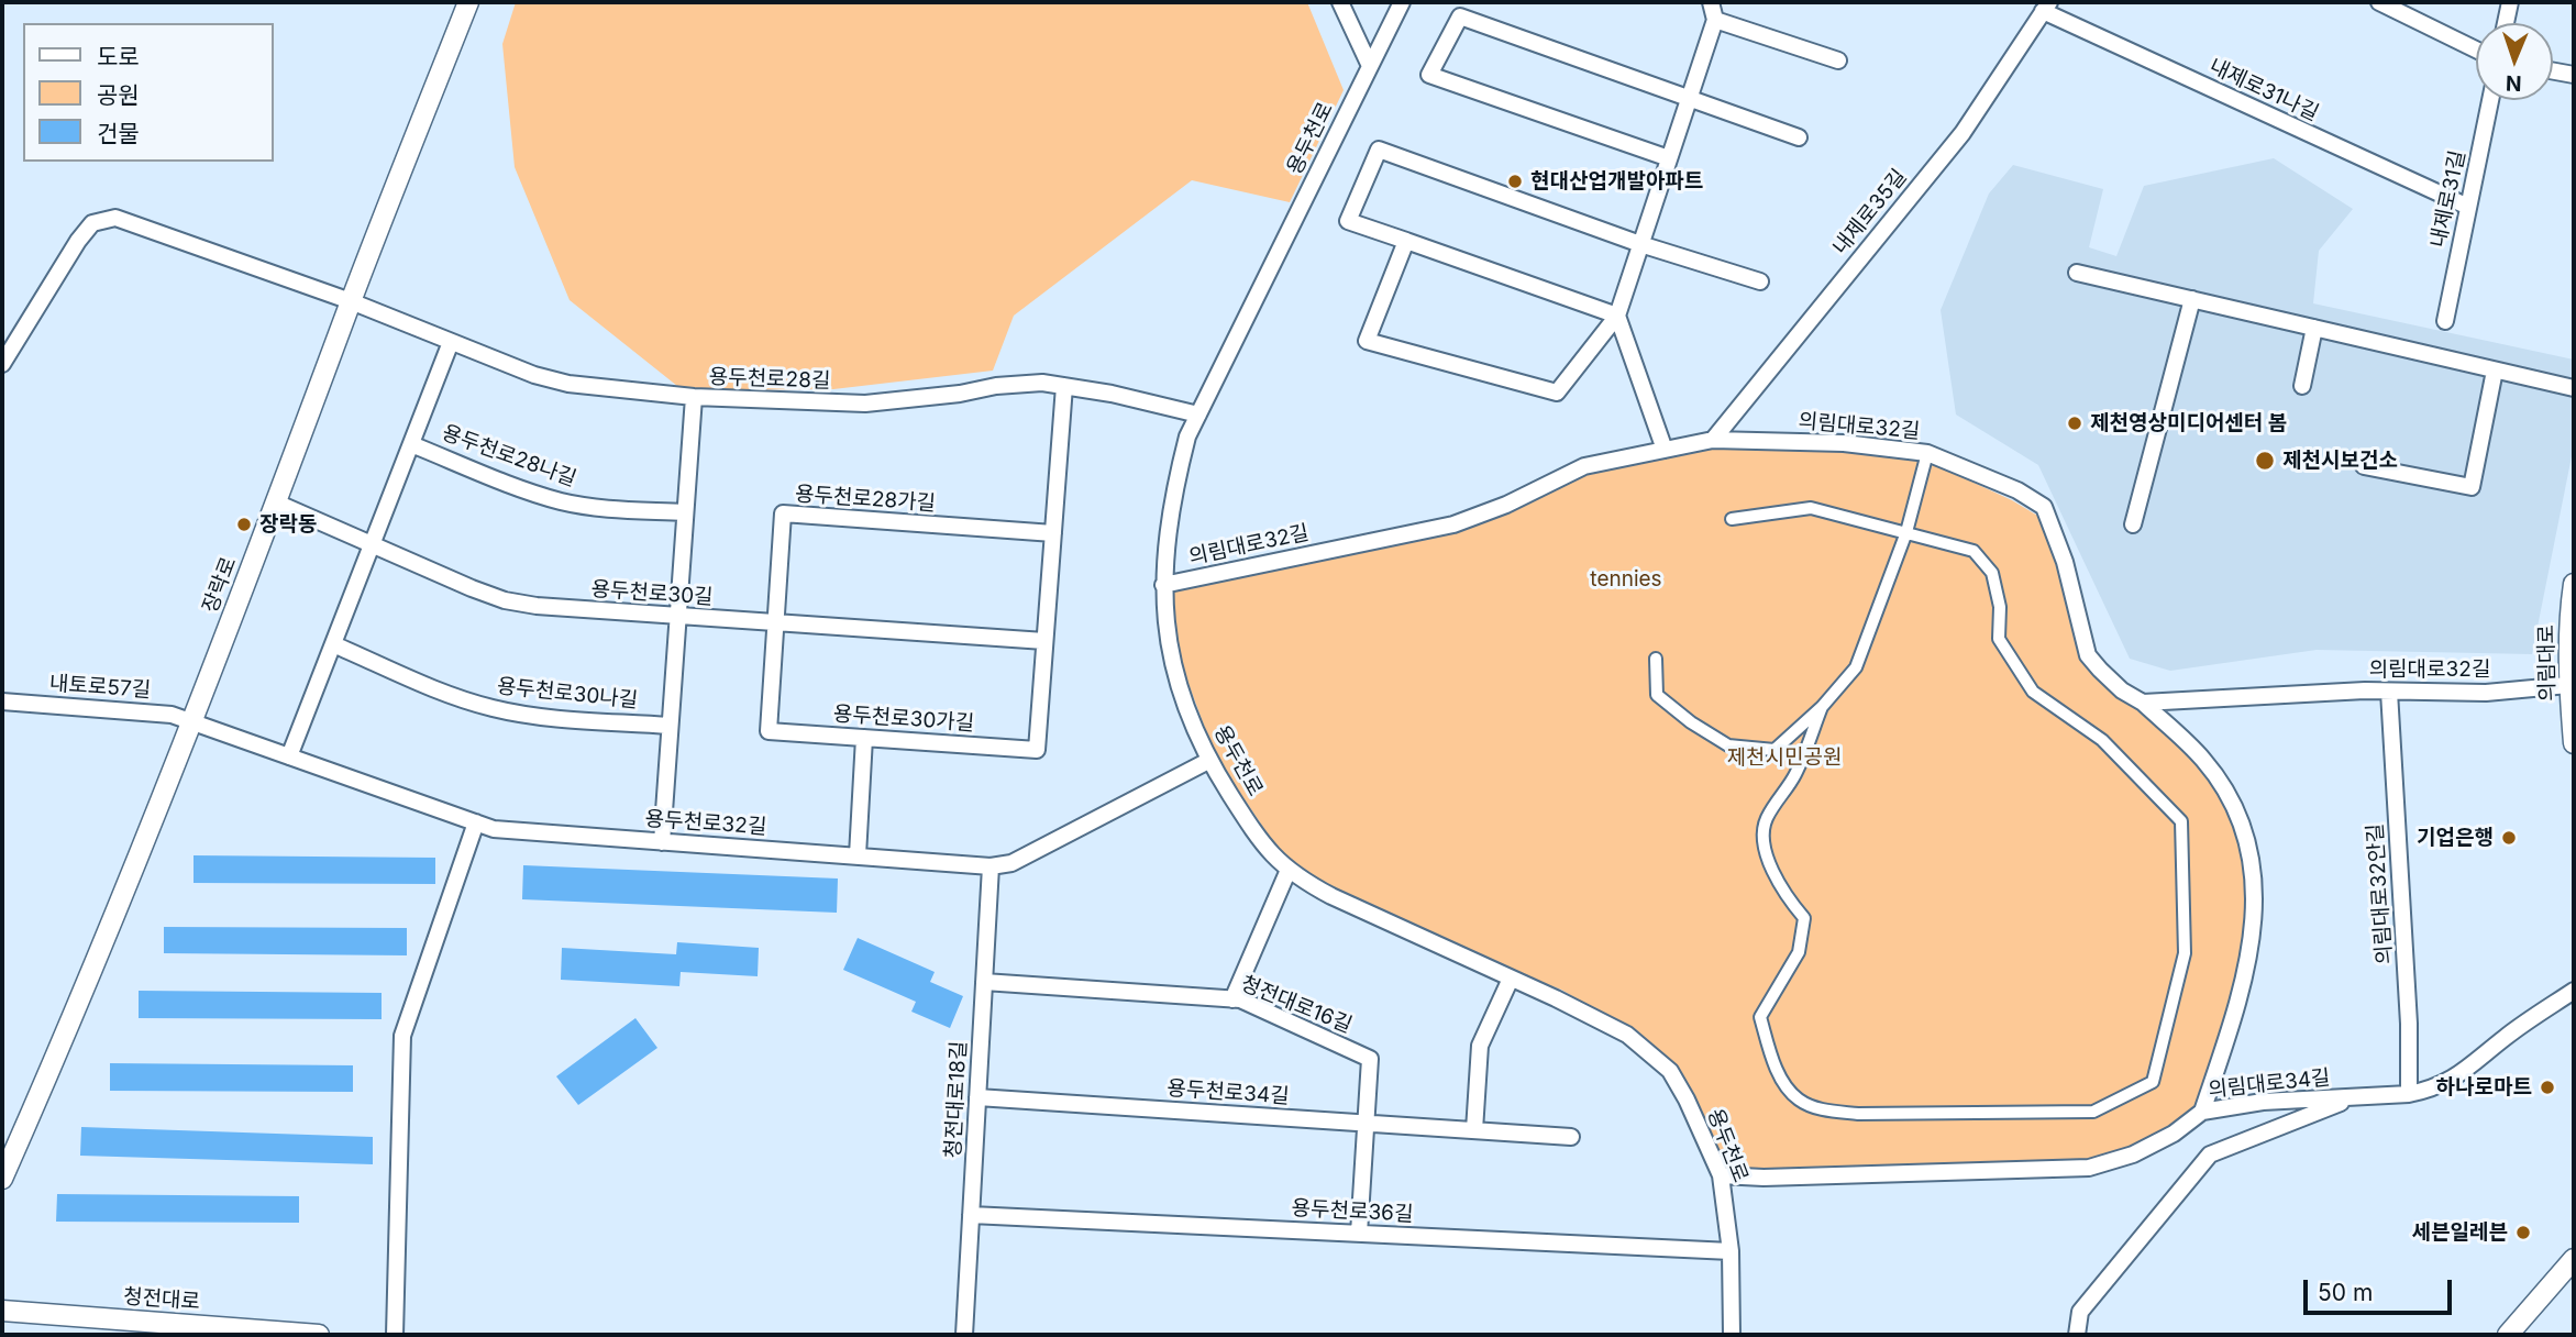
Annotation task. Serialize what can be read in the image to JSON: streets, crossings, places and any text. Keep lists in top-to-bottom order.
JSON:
{
  "streets": {
    "street": [
      "내제로31나길",
      "용두천로",
      "내제로31길",
      "내제로35길",
      "용두천로28길",
      "의림대로32길",
      "용두천로28나길",
      "용두천로28가길",
      "장락로",
      "용두천로30길",
      "의림대로",
      "내토로57길",
      "용두천로30나길",
      "용두천로30가길",
      "용두천로32길",
      "의림대로32안길",
      "청전대로16길",
      "의림대로34길",
      "용두천로34길",
      "청전대로18길",
      "용두천로36길",
      "청전대로"
    ]
  },
  "crossings": [
    ["내제로31나길", "내제로31길"],
    ["내제로31나길", "내제로35길"],
    ["용두천로", "용두천로28길"],
    ["용두천로", "의림대로32길"],
    ["용두천로", "용두천로32길"],
    ["용두천로", "의림대로34길"],
    ["용두천로", "용두천로36길"],
    ["내제로35길", "의림대로32길"],
    ["용두천로28길", "장락로"],
    ["의림대로32길", "의림대로"],
    ["의림대로32길", "의림대로32안길"],
    ["용두천로28가길", "용두천로30길"],
    ["용두천로28가길", "용두천로30가길"],
    ["장락로", "용두천로30길"],
    ["장락로", "내토로57길"],
    ["장락로", "용두천로32길"],
    ["용두천로30길", "용두천로30가길"],
    ["내토로57길", "용두천로32길"],
    ["용두천로32길", "청전대로18길"],
    ["의림대로32안길", "의림대로34길"],
    ["청전대로16길", "용두천로34길"],
    ["청전대로16길", "청전대로18길"],
    ["청전대로16길", "용두천로36길"],
    ["용두천로34길", "청전대로18길"],
    ["청전대로18길", "용두천로36길"]
  ],
  "parks": ["tennies", "제천시민공원"],
  "places": [
    "현대산업개발아파트",
    "제천영상미디어센터 봄",
    "제천시보건소",
    "장락동",
    "기업은행",
    "하나로마트",
    "세븐일레븐"
  ],
  "legend": ["도로", "공원", "건물"],
  "scale_bar": "50 m",
  "north": "bottom"
}
